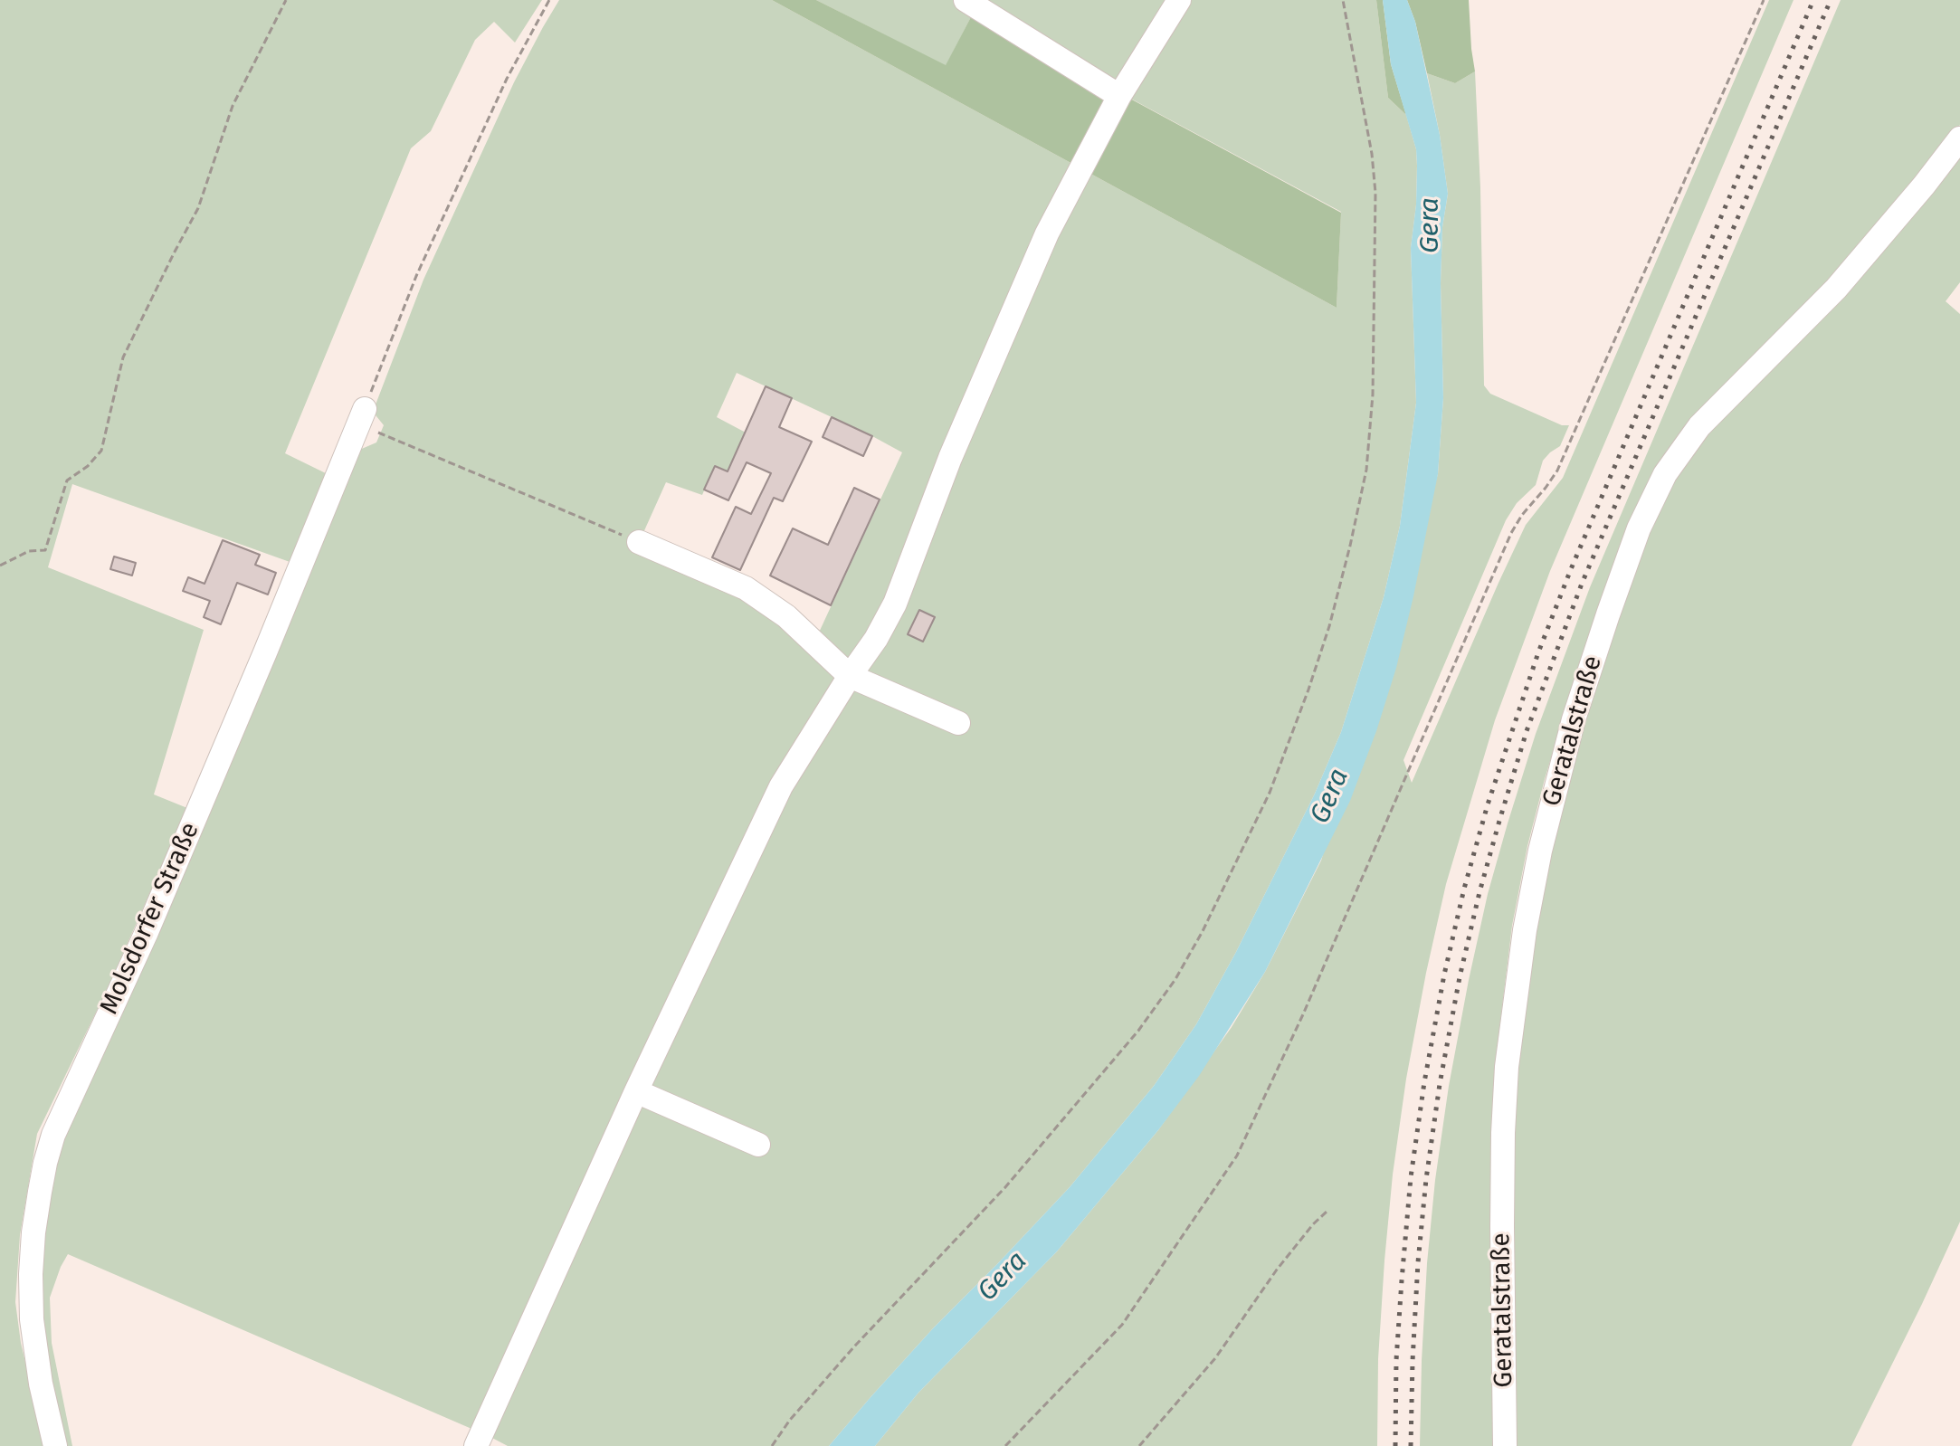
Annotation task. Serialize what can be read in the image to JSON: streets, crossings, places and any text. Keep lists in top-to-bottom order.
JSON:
{
  "streets": {
    "street": ["Geratalstraße", "Molsdorfer Straße"]
  },
  "water": ["Gera"]
}
